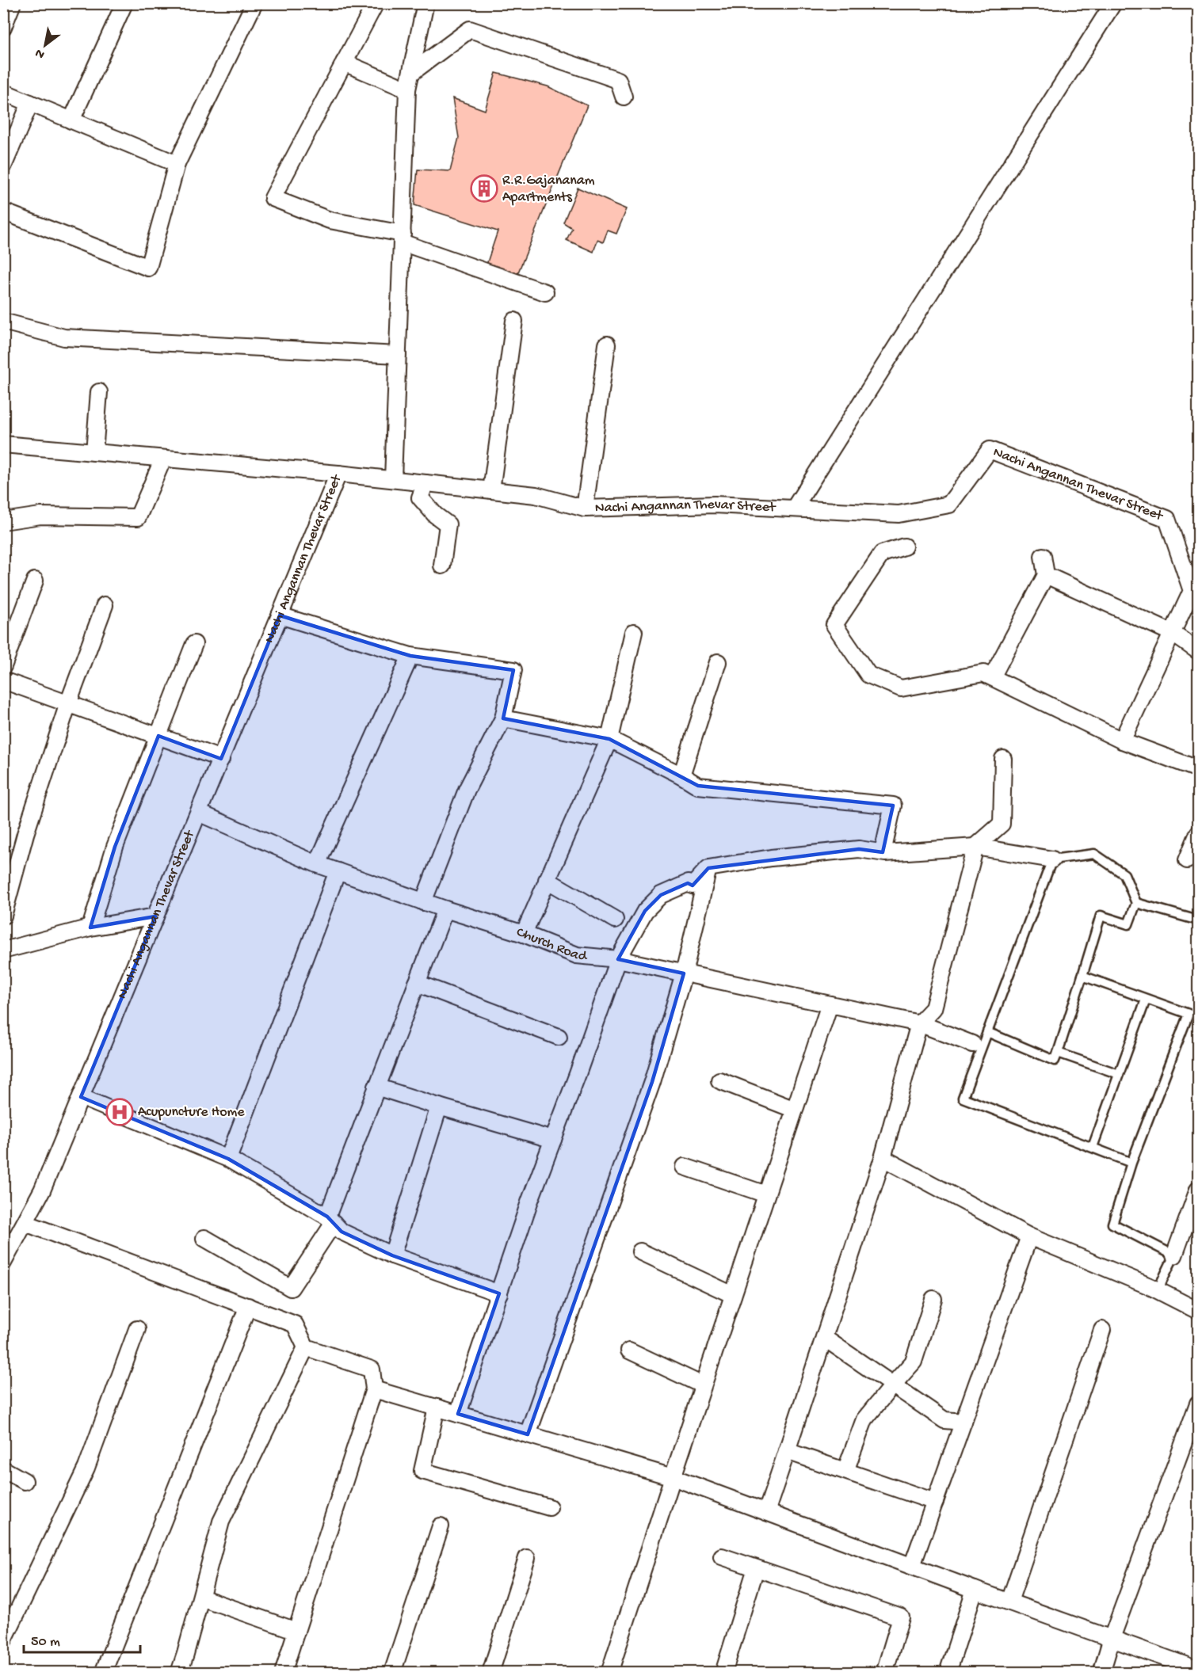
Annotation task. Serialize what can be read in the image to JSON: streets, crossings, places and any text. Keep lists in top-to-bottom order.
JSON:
{
  "streets": {
    "street": ["Nachi Angannan Thevar Street", "Church Road"]
  },
  "crossings": [
    ["Nachi Angannan Thevar Street", "Church Road"]
  ],
  "places": {
    "building": ["R.R.Gajananam Apartments"],
    "hospital": ["Acupuncture Home"]
  },
  "scale_bar": "50 m",
  "north": "bottom left"
}
